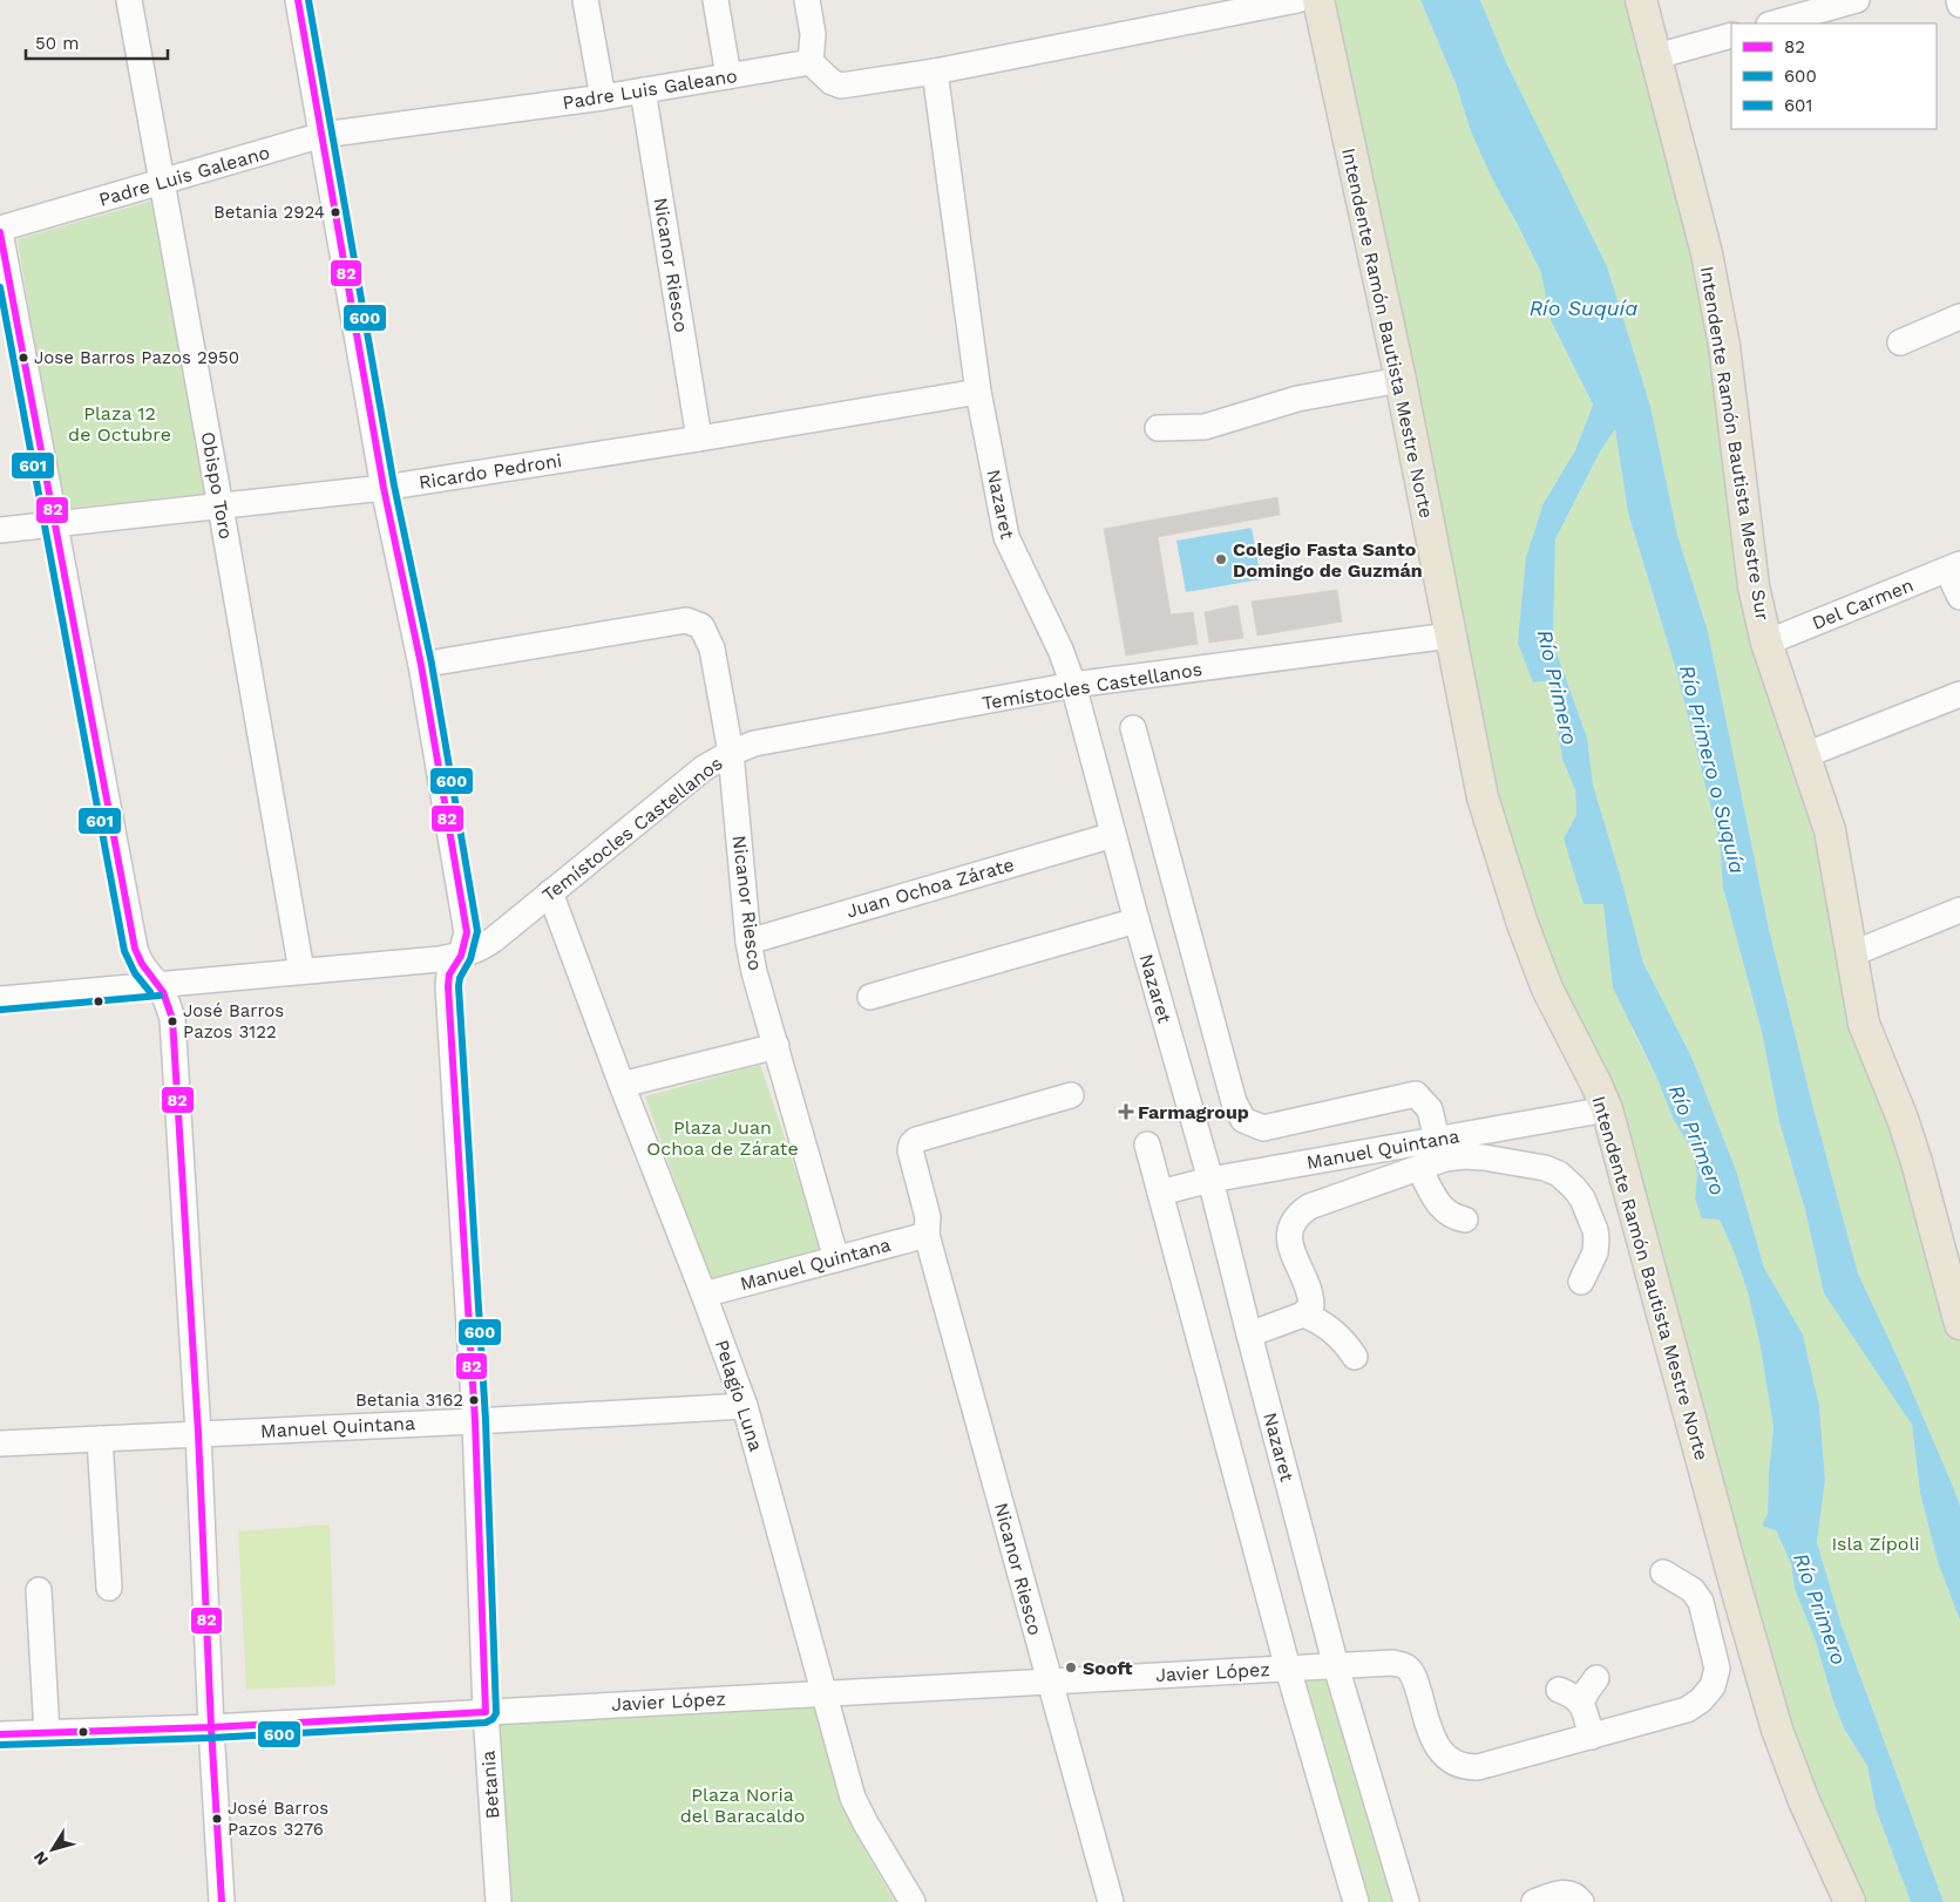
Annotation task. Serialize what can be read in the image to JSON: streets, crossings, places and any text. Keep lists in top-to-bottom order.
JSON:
{
  "streets": {
    "main road": ["Intendente Ramón Bautista Mestre Norte", "Intendente Ramón Bautista Mestre Sur"],
    "street": [
      "Padre Luis Galeano",
      "Nicanor Riesco",
      "Ricardo Pedroni",
      "Obispo Toro",
      "Nazaret",
      "Del Carmen",
      "Temístocles Castellanos",
      "Juan Ochoa Zárate",
      "Manuel Quintana",
      "Pelagio Luna",
      "Javier López",
      "Betania"
    ]
  },
  "crossings": [
    ["Padre Luis Galeano", "Nicanor Riesco"],
    ["Padre Luis Galeano", "Obispo Toro"],
    ["Padre Luis Galeano", "Betania"],
    ["Nicanor Riesco", "Ricardo Pedroni"],
    ["Nicanor Riesco", "Temístocles Castellanos"],
    ["Nicanor Riesco", "Juan Ochoa Zárate"],
    ["Nicanor Riesco", "Manuel Quintana"],
    ["Nicanor Riesco", "Javier López"],
    ["Nicanor Riesco", "Betania"],
    ["Intendente Ramón Bautista Mestre Norte", "Temístocles Castellanos"],
    ["Intendente Ramón Bautista Mestre Norte", "Manuel Quintana"],
    ["Intendente Ramón Bautista Mestre Sur", "Del Carmen"],
    ["Ricardo Pedroni", "Obispo Toro"],
    ["Ricardo Pedroni", "Nazaret"],
    ["Ricardo Pedroni", "Betania"],
    ["Obispo Toro", "Temístocles Castellanos"],
    ["Nazaret", "Temístocles Castellanos"],
    ["Nazaret", "Juan Ochoa Zárate"],
    ["Nazaret", "Manuel Quintana"],
    ["Nazaret", "Javier López"],
    ["Temístocles Castellanos", "Pelagio Luna"],
    ["Temístocles Castellanos", "Betania"],
    ["Manuel Quintana", "Pelagio Luna"],
    ["Manuel Quintana", "Betania"],
    ["Pelagio Luna", "Javier López"],
    ["Javier López", "Betania"]
  ],
  "water": ["Río Suquía", "Río Primero", "Río Primero o Suquía"],
  "parks": [
    "Plaza 12 de Octubre",
    "Plaza Juan Ochoa de Zárate",
    "Isla Zípoli",
    "Plaza Noria del Baracaldo"
  ],
  "places": {
    "other": [
      "Betania 2924",
      "Jose Barros Pazos 2950",
      "Colegio Fasta Santo Domingo de Guzmán",
      "José Barros Pazos 3122",
      "Betania 3162",
      "Sooft",
      "José Barros Pazos 3276"
    ],
    "health": ["Farmagroup"]
  },
  "lines": ["transit line 82", "transit line 600", "transit line 601"],
  "legend": ["82", "600", "601"],
  "scale_bar": "50 m",
  "north": "bottom left"
}
